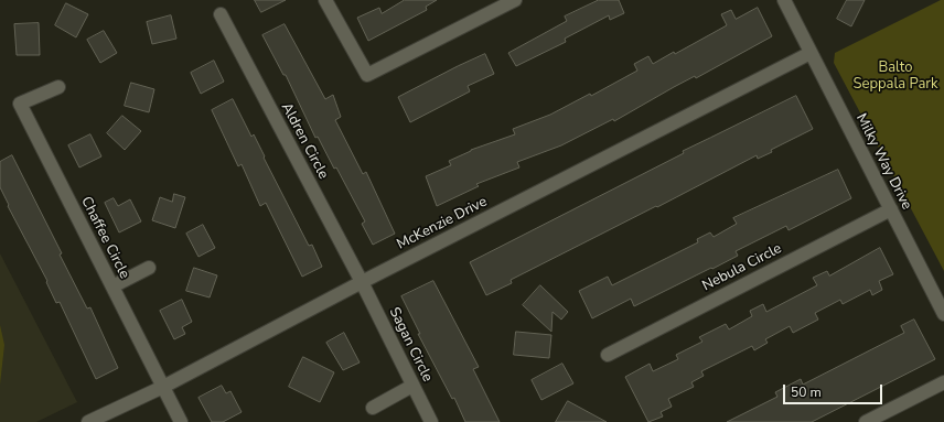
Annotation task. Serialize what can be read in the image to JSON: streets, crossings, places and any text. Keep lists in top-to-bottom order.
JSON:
{
  "streets": {
    "street": [
      "Aldren Circle",
      "Milky Way Drive",
      "McKenzie Drive",
      "Chaffee Circle",
      "Nebula Circle",
      "Sagan Circle"
    ]
  },
  "crossings": [
    ["Aldren Circle", "McKenzie Drive"],
    ["Aldren Circle", "Sagan Circle"],
    ["Milky Way Drive", "McKenzie Drive"],
    ["Milky Way Drive", "Nebula Circle"],
    ["McKenzie Drive", "Chaffee Circle"],
    ["McKenzie Drive", "Sagan Circle"]
  ],
  "parks": ["Balto Seppala Park"],
  "scale_bar": "50 m"
}
